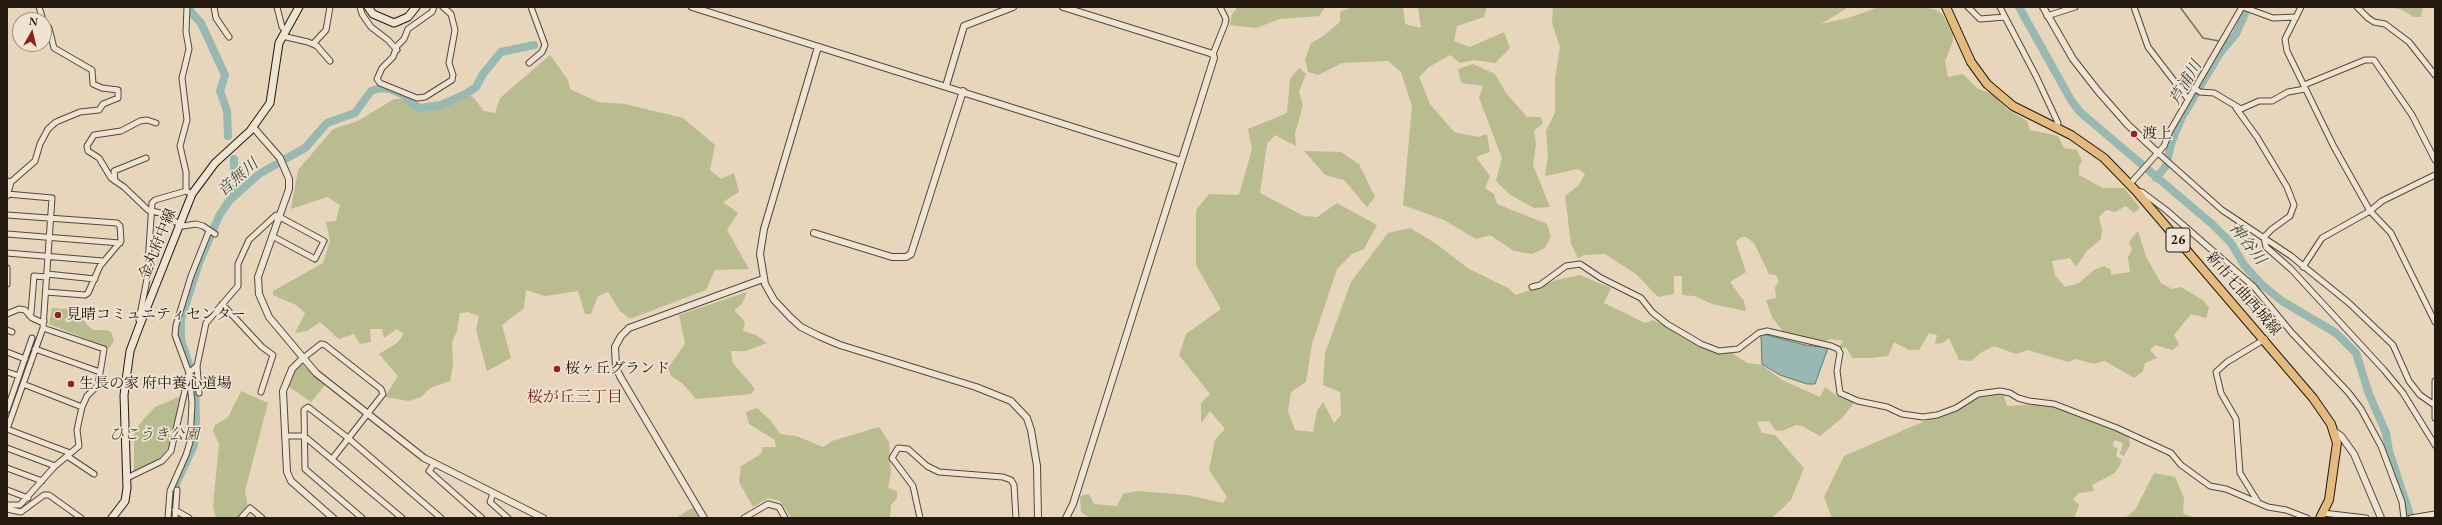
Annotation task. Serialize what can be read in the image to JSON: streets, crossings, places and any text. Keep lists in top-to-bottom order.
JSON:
{
  "streets": {
    "main road": ["26", "金丸府中線", "新市七曲西城線"]
  },
  "districts": ["桜が丘三丁目"],
  "water": ["芦浦川", "音無川", "神谷川"],
  "parks": ["ひこうき公園"],
  "places": [
    "渡上",
    "見晴コミュニティセンター",
    "桜ヶ丘グランド",
    "生長の家 府中養心道場"
  ],
  "north": "top"
}
